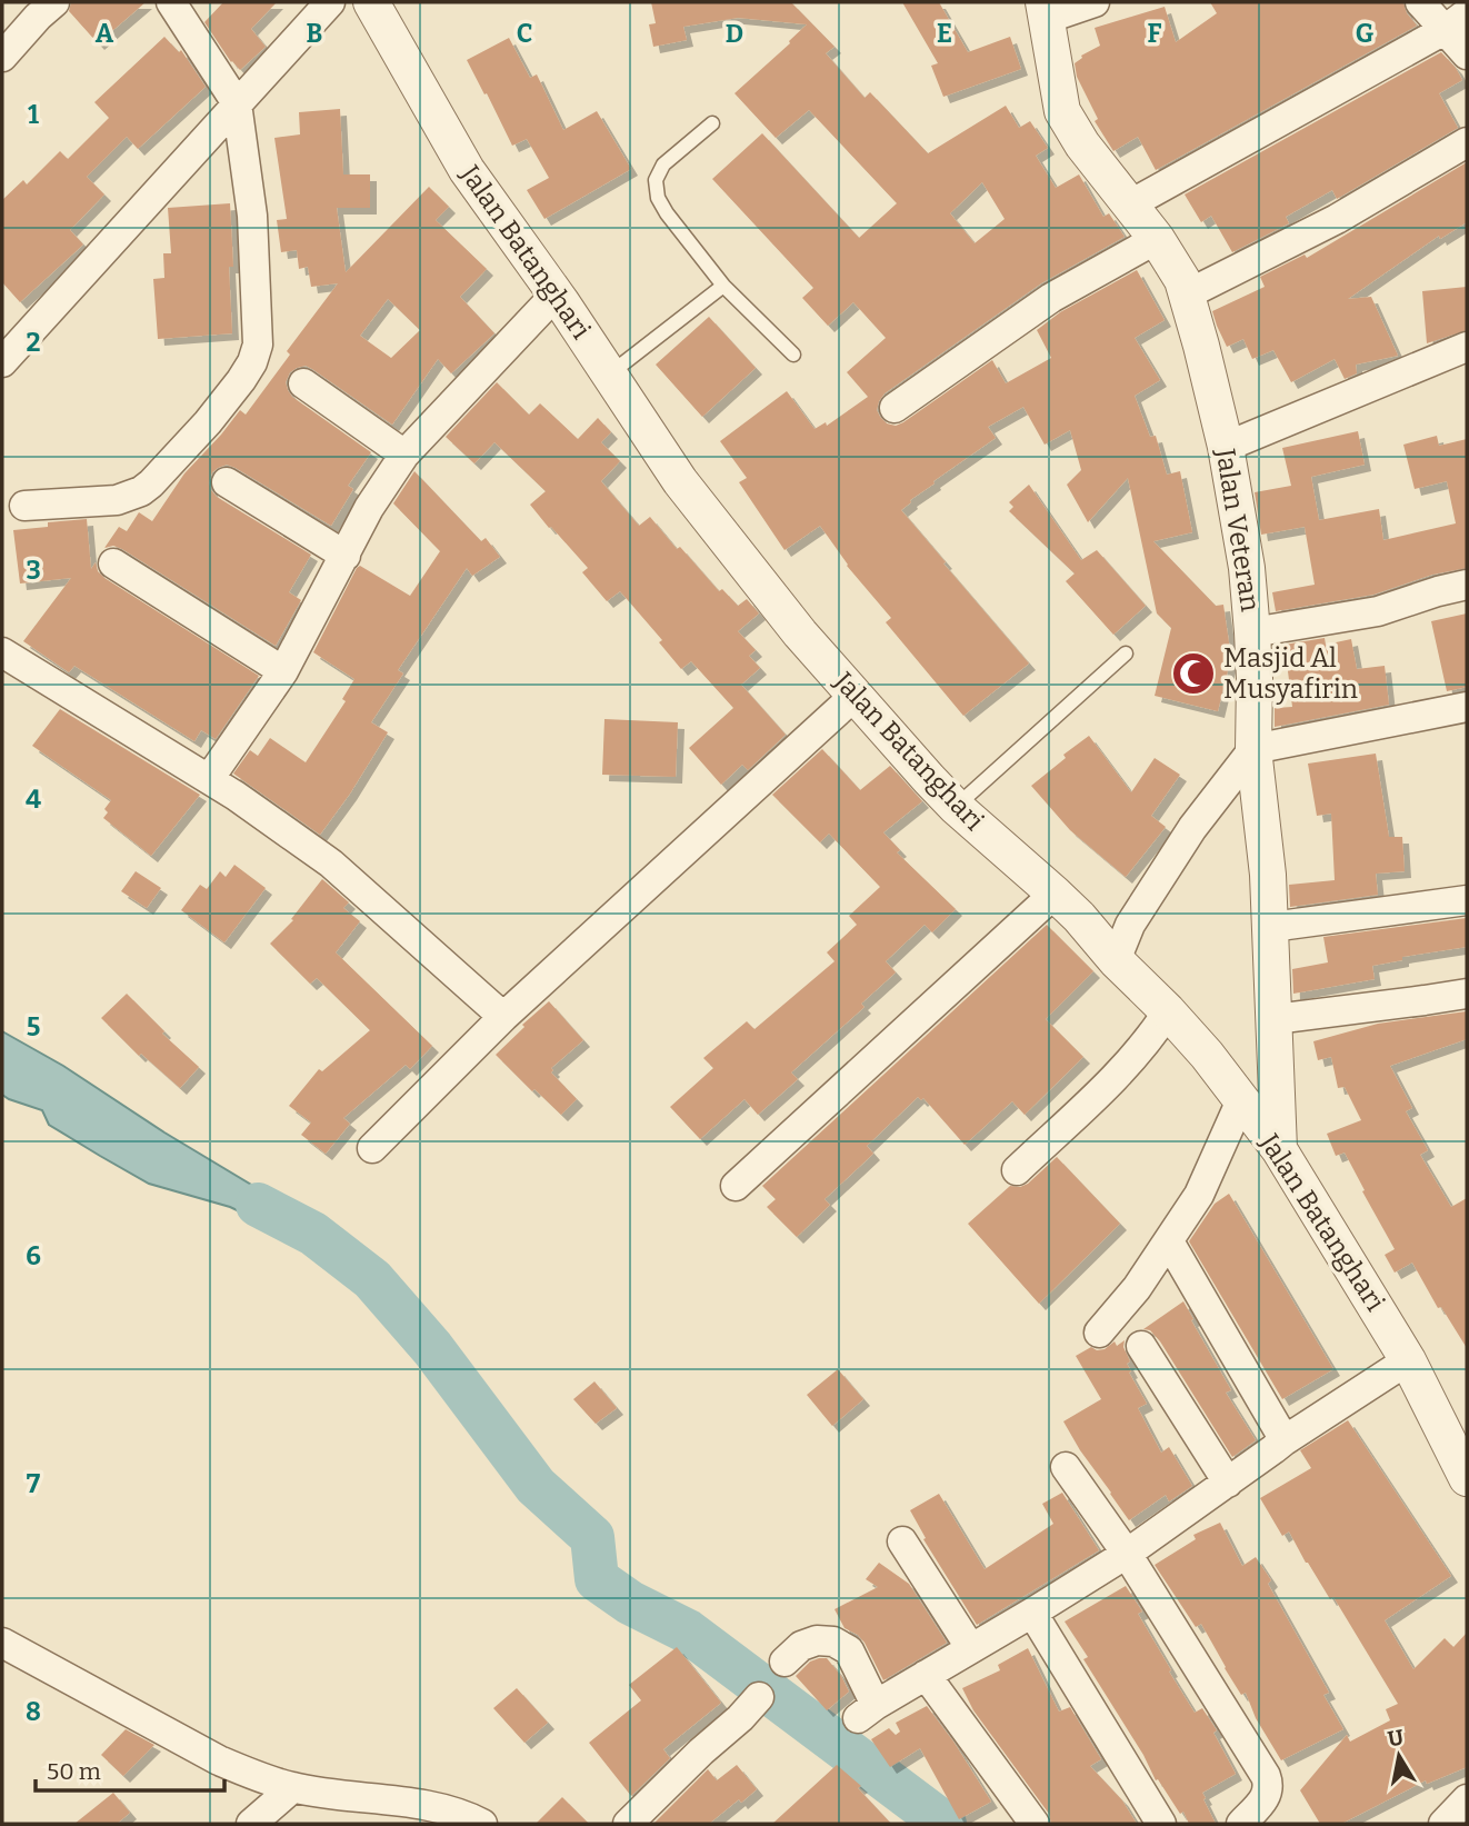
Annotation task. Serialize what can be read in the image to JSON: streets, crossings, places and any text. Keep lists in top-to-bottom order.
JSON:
{
  "streets": {
    "street": ["Jalan Batanghari", "Jalan Veteran"]
  },
  "crossings": [
    ["Jalan Batanghari", "Jalan Veteran"]
  ],
  "places": {
    "mosque": ["Masjid Al Musyafirin"]
  },
  "scale_bar": "50 m",
  "north": "top",
  "grid": {
    "columns": [
      "A",
      "B",
      "C",
      "D",
      "E",
      "F",
      "G"
    ],
    "rows": [
      "1",
      "2",
      "3",
      "4",
      "5",
      "6",
      "7",
      "8"
    ]
  }
}
